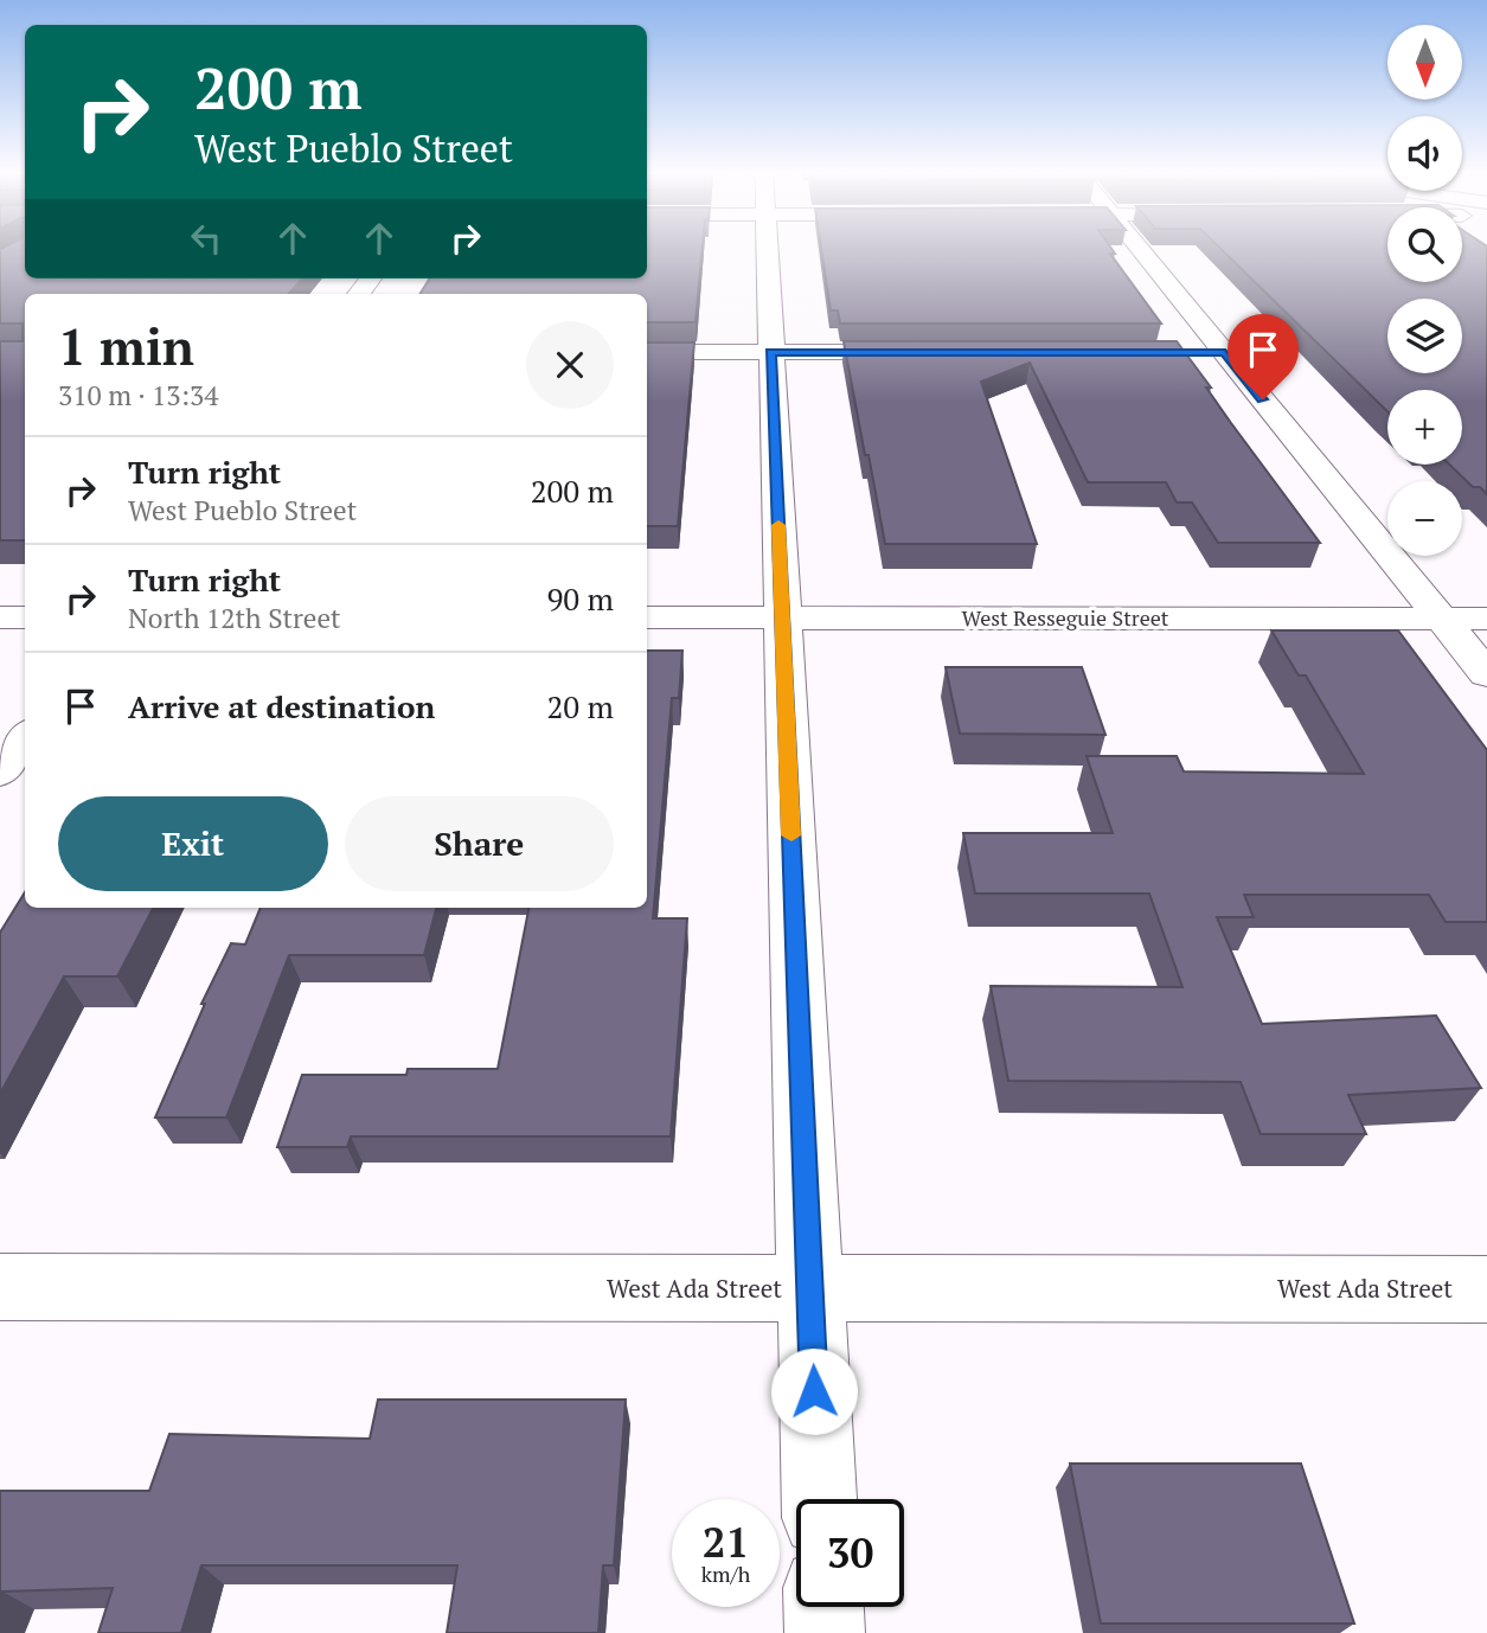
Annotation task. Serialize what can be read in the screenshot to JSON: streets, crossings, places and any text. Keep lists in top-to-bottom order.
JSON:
{
  "streets": {
    "street": ["West Resseguie Street", "West Ada Street"]
  },
  "north": "bottom",
  "page": {
    "map_buttons": ["+", "−"],
    "turn": ["200 m", "West Pueblo Street"],
    "heading": ["1 min", "310 m · 13:34"],
    "list": [
      {
        "name": "Turn right",
        "note": "West Pueblo Street",
        "value": "200 m"
      },
      {
        "name": "Turn right",
        "note": "North 12th Street",
        "value": "90 m"
      },
      {
        "name": "Arrive at destination",
        "value": "20 m"
      }
    ],
    "buttons": ["Exit", "Share"],
    "speed": "21 km/h",
    "limit": "30"
  }
}
